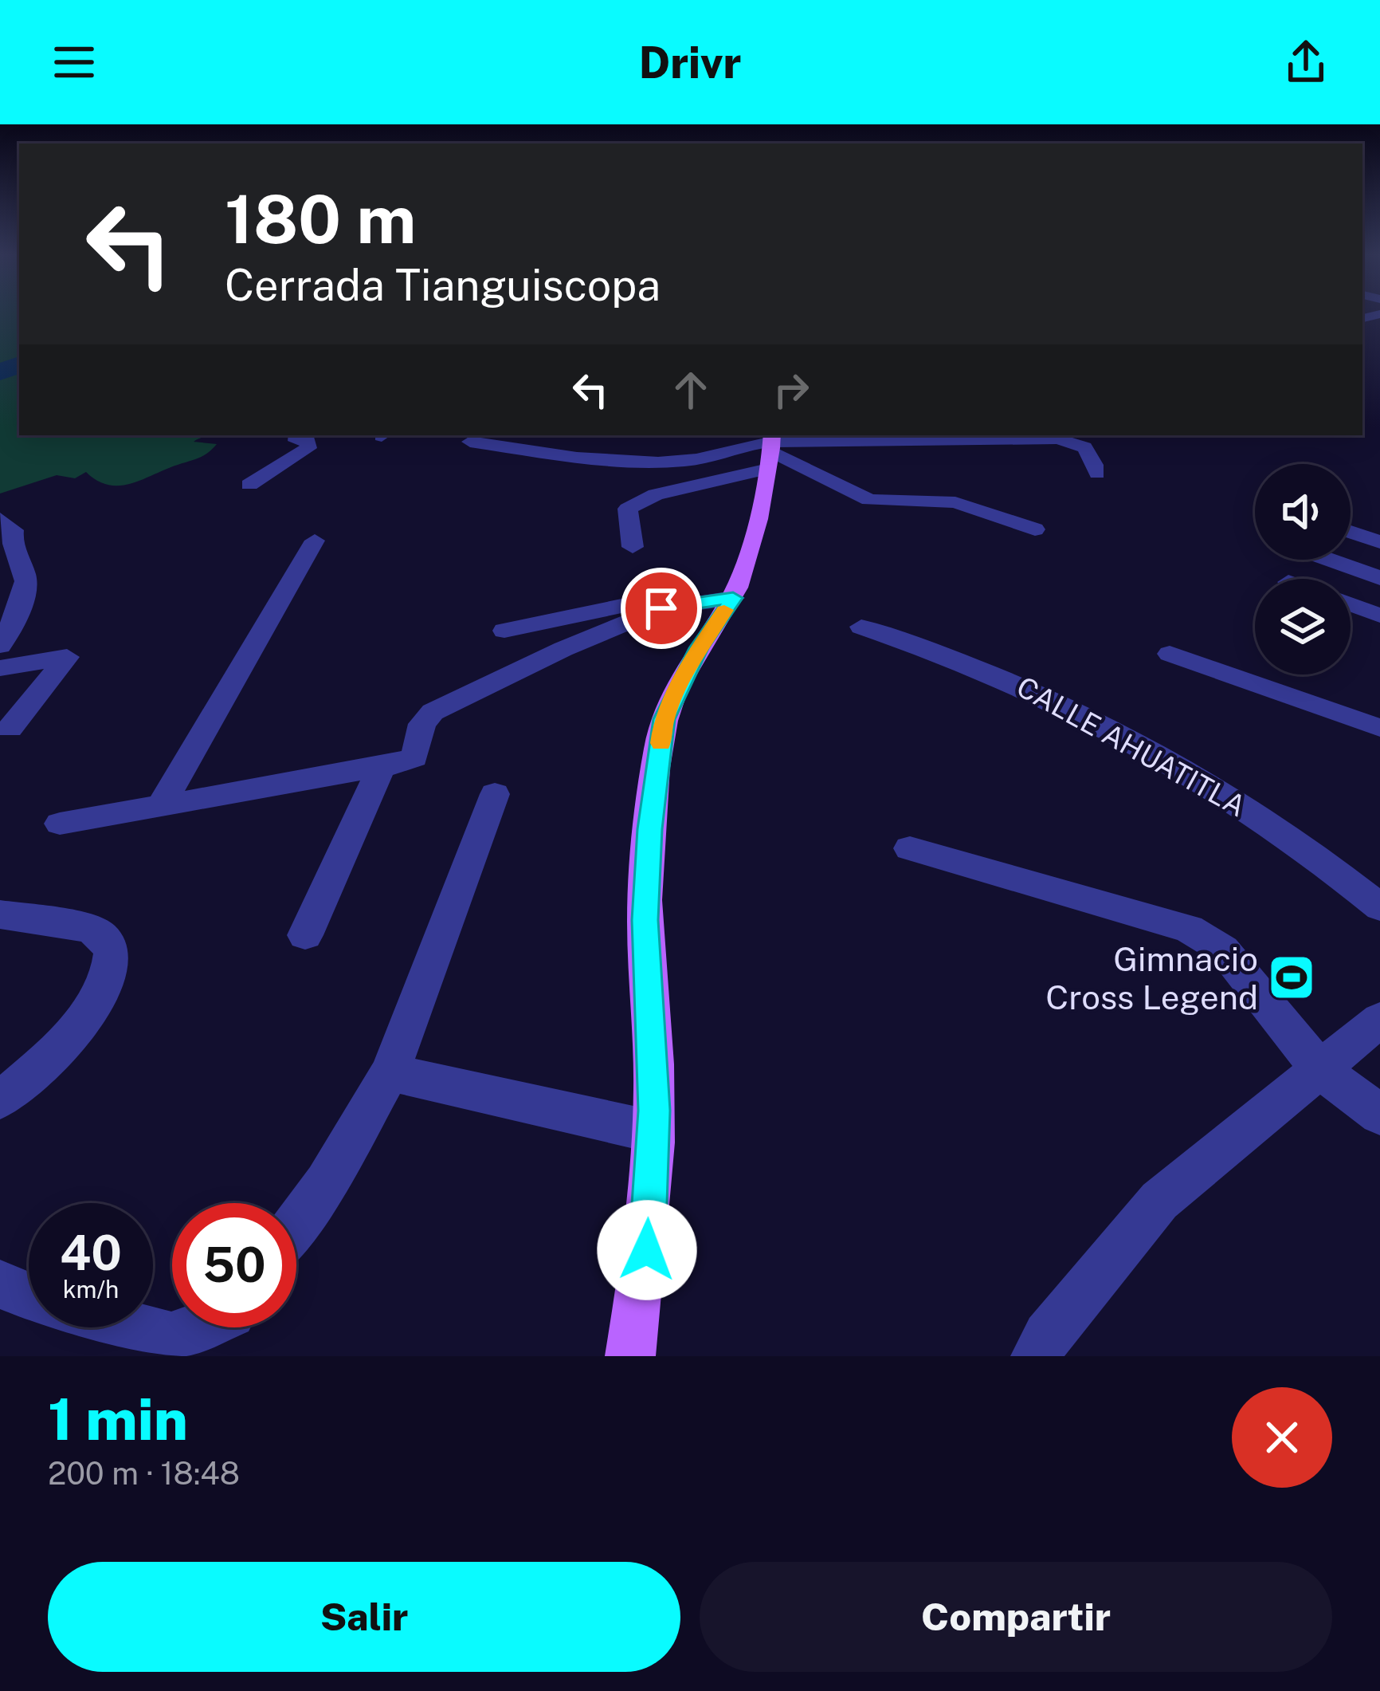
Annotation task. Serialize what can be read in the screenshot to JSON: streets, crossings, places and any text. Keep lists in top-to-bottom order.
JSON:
{
  "streets": {
    "street": ["CALLE AHUATITLA"]
  },
  "places": {
    "sports": ["Gimnacio Cross Legend"]
  },
  "page": {
    "header": "Drivr",
    "turn": ["180 m", "Cerrada Tianguiscopa"],
    "speed": "40 km/h",
    "limit": "50",
    "heading": ["1 min", "200 m · 18:48"],
    "buttons": ["Salir", "Compartir"]
  }
}
